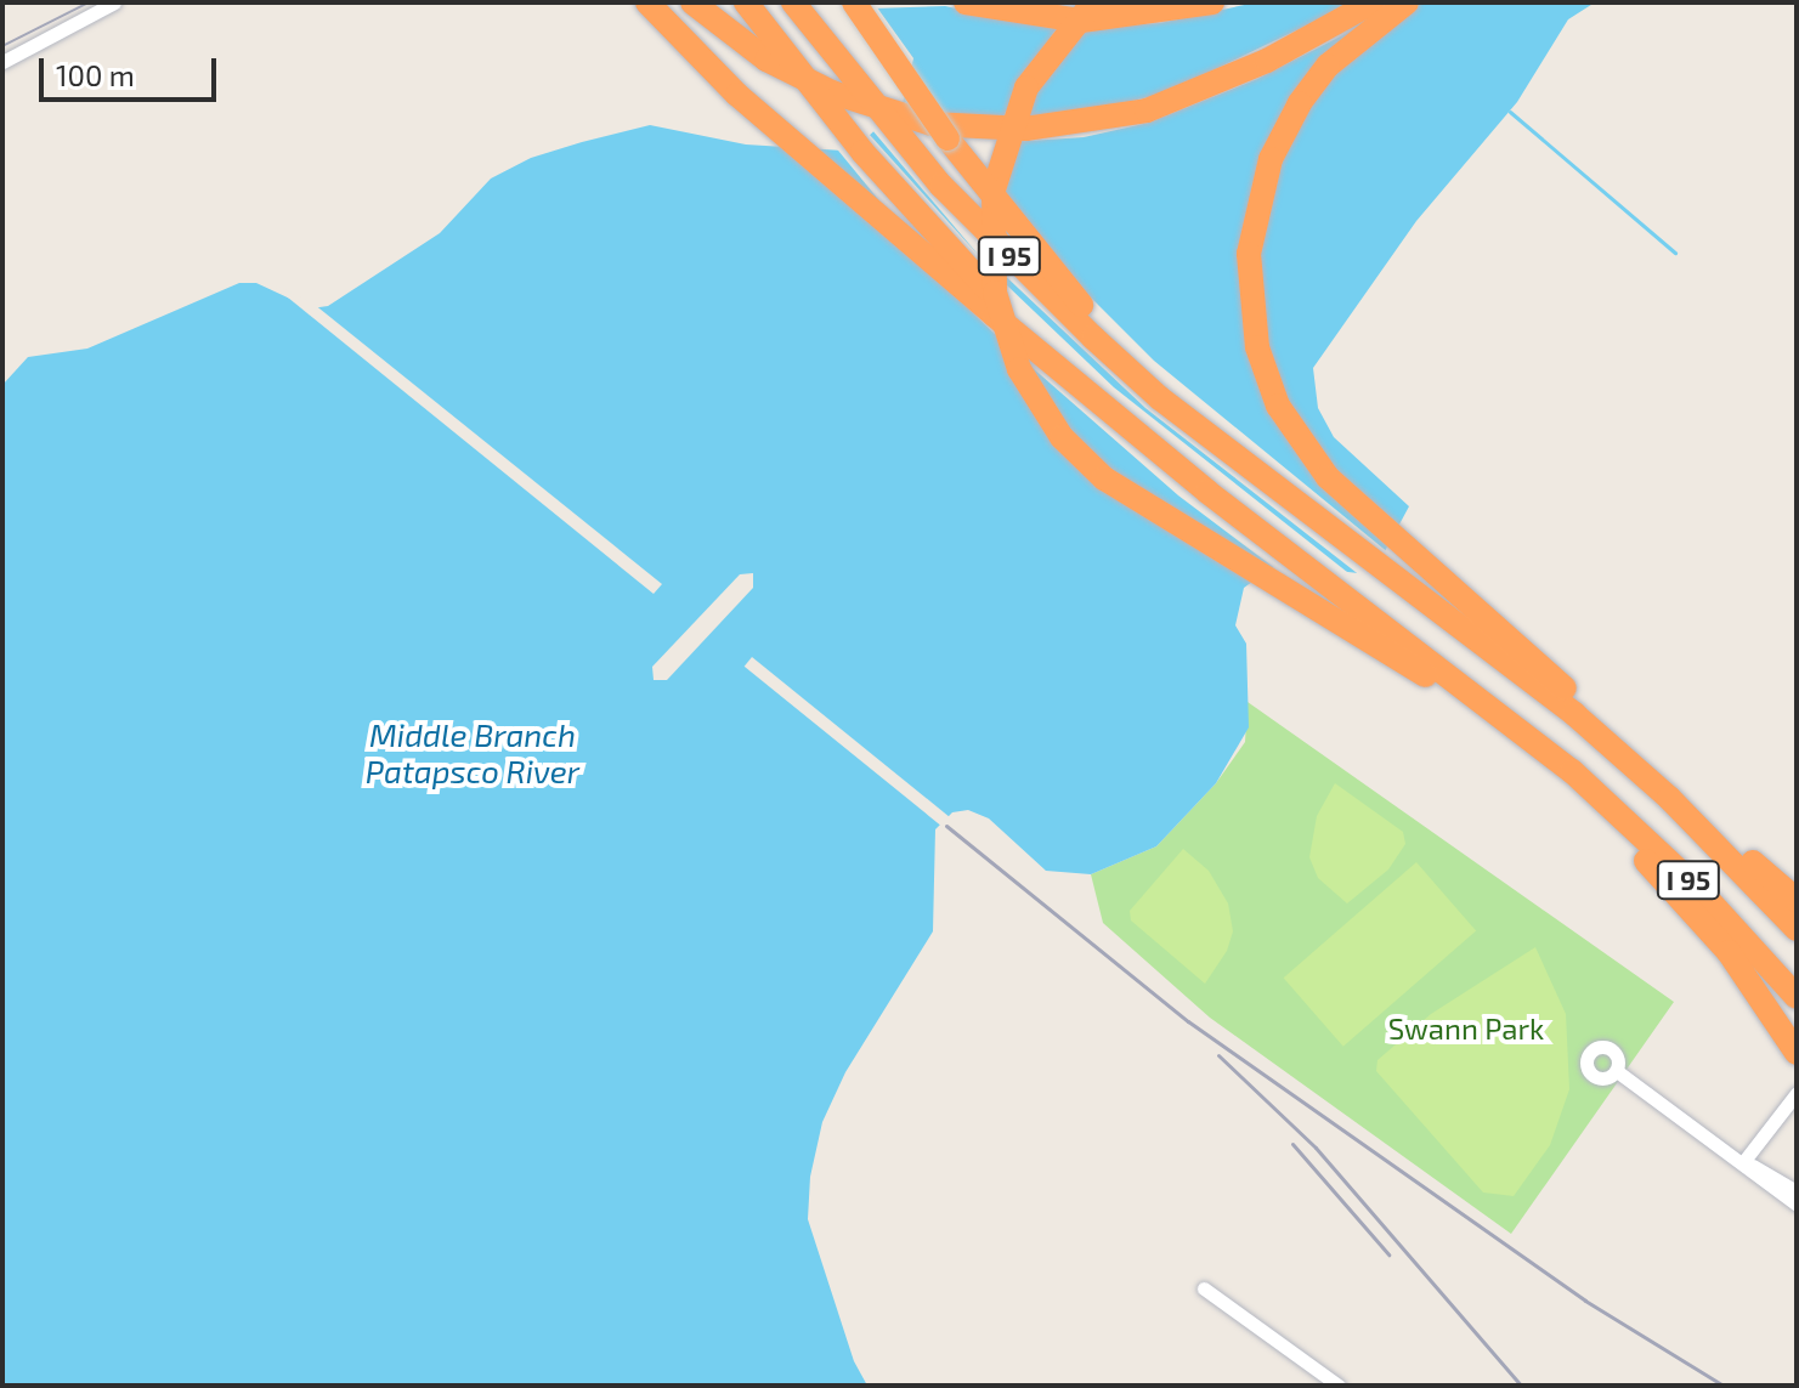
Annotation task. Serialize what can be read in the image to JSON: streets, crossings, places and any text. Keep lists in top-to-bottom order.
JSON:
{
  "streets": {
    "highway": ["I 95"]
  },
  "water": ["Middle Branch Patapsco River"],
  "parks": ["Swann Park"],
  "scale_bar": "100 m"
}
